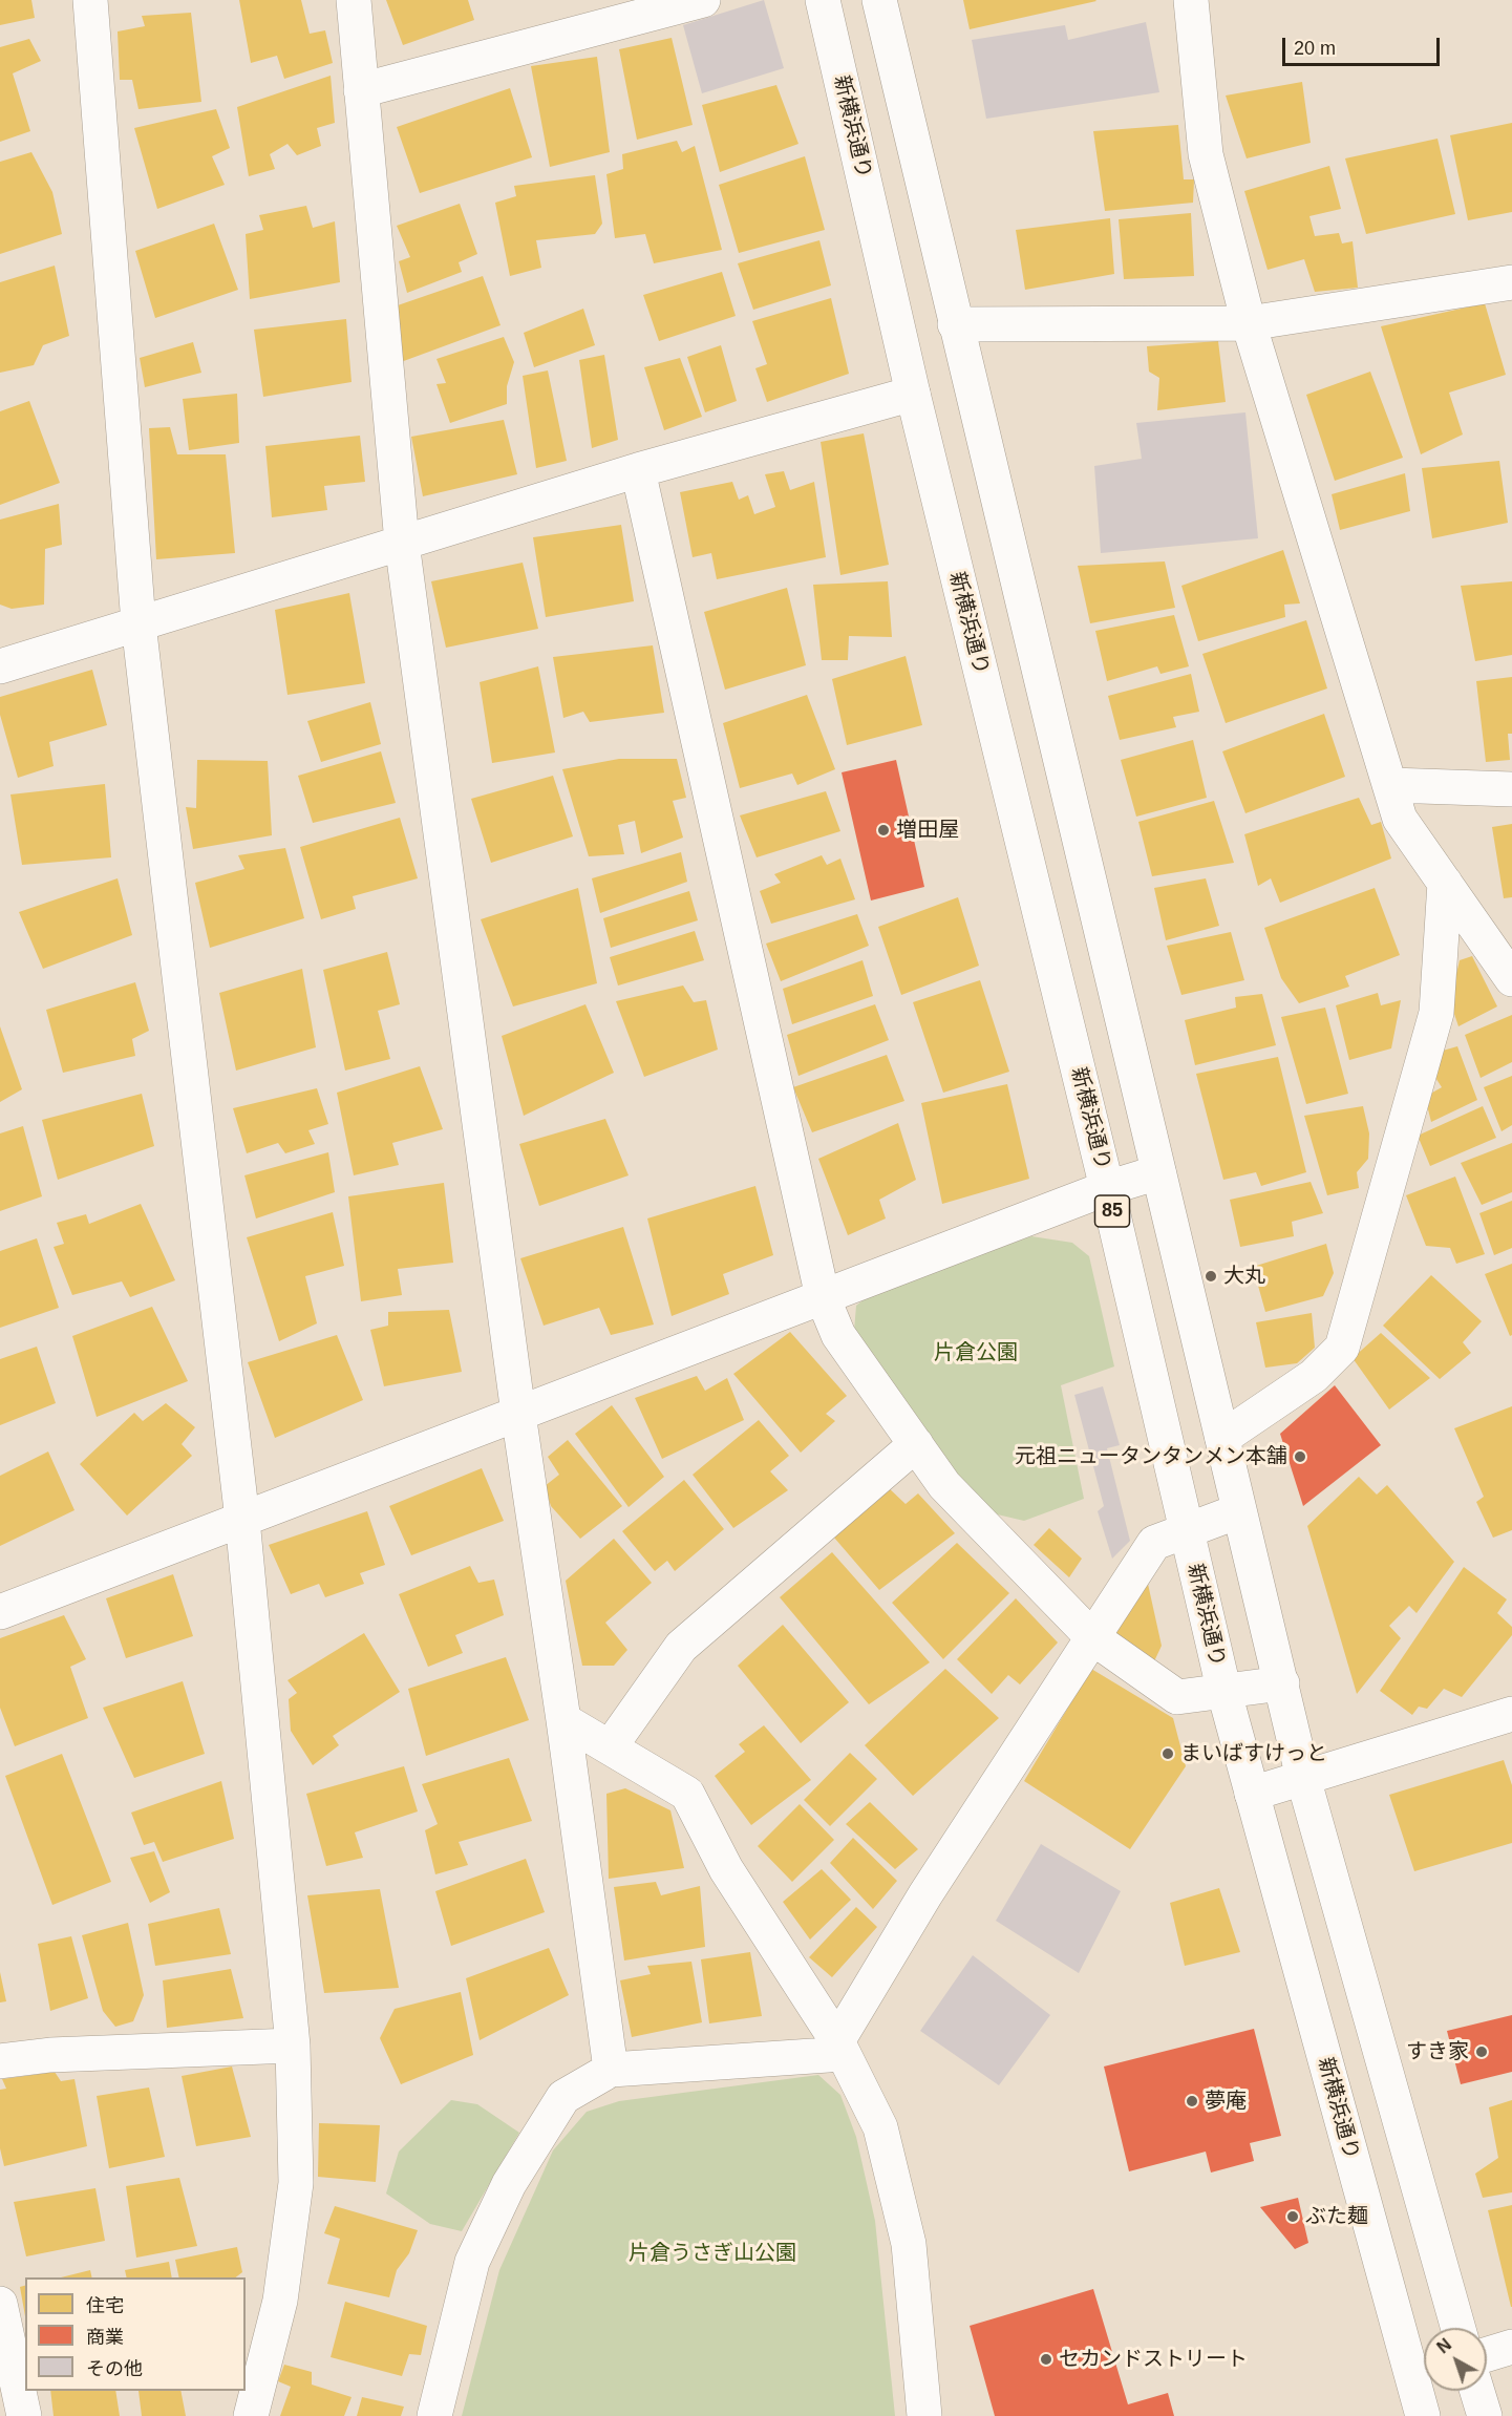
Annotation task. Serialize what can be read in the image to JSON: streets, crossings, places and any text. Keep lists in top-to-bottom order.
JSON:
{
  "streets": {
    "street": ["新横浜通り", "85"]
  },
  "parks": ["片倉公園", "片倉うさぎ山公園"],
  "places": [
    "増田屋",
    "大丸",
    "元祖ニュータンタンメン本舗",
    "まいばすけっと",
    "すき家",
    "夢庵",
    "ぶた麺",
    "セカンドストリート"
  ],
  "legend": ["住宅", "商業", "その他"],
  "scale_bar": "20 m",
  "north": "top left"
}
